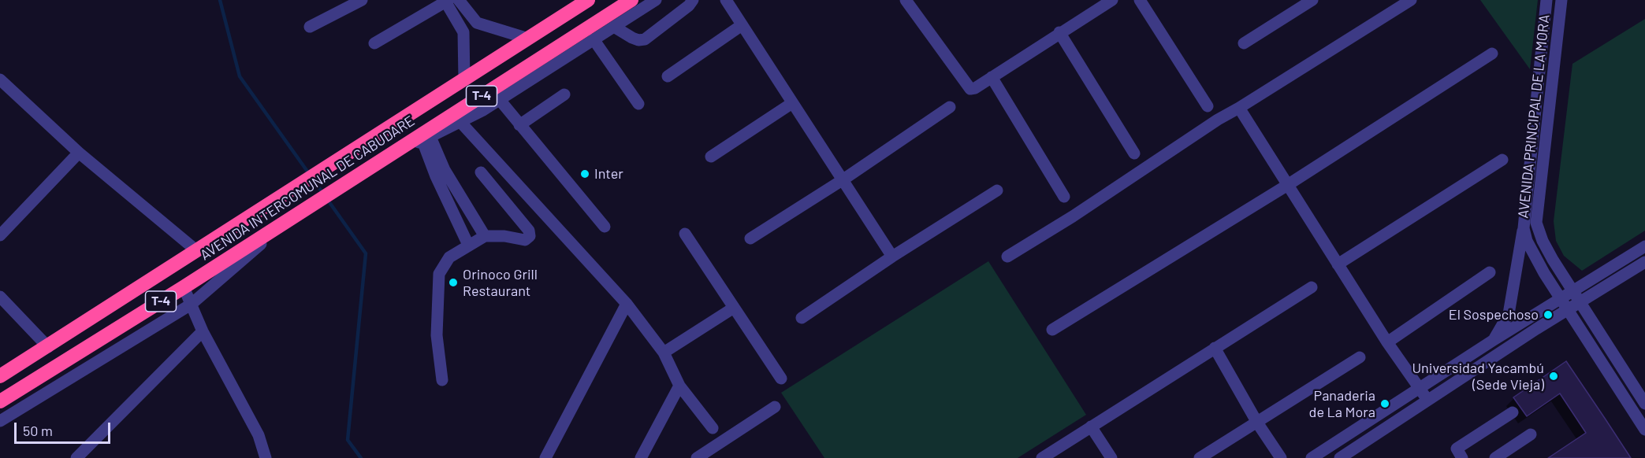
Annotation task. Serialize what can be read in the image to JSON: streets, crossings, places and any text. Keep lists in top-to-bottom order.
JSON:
{
  "streets": {
    "highway": ["T-4", "AVENIDA INTERCOMUNAL DE CABUDARE"],
    "street": ["AVENIDA PRINCIPAL DE LA MORA"]
  },
  "places": [
    "Inter",
    "Orinoco Grill Restaurant",
    "El Sospechoso",
    "Universidad Yacambú (Sede Vieja)",
    "Panaderia de La Mora"
  ],
  "scale_bar": "50 m"
}
